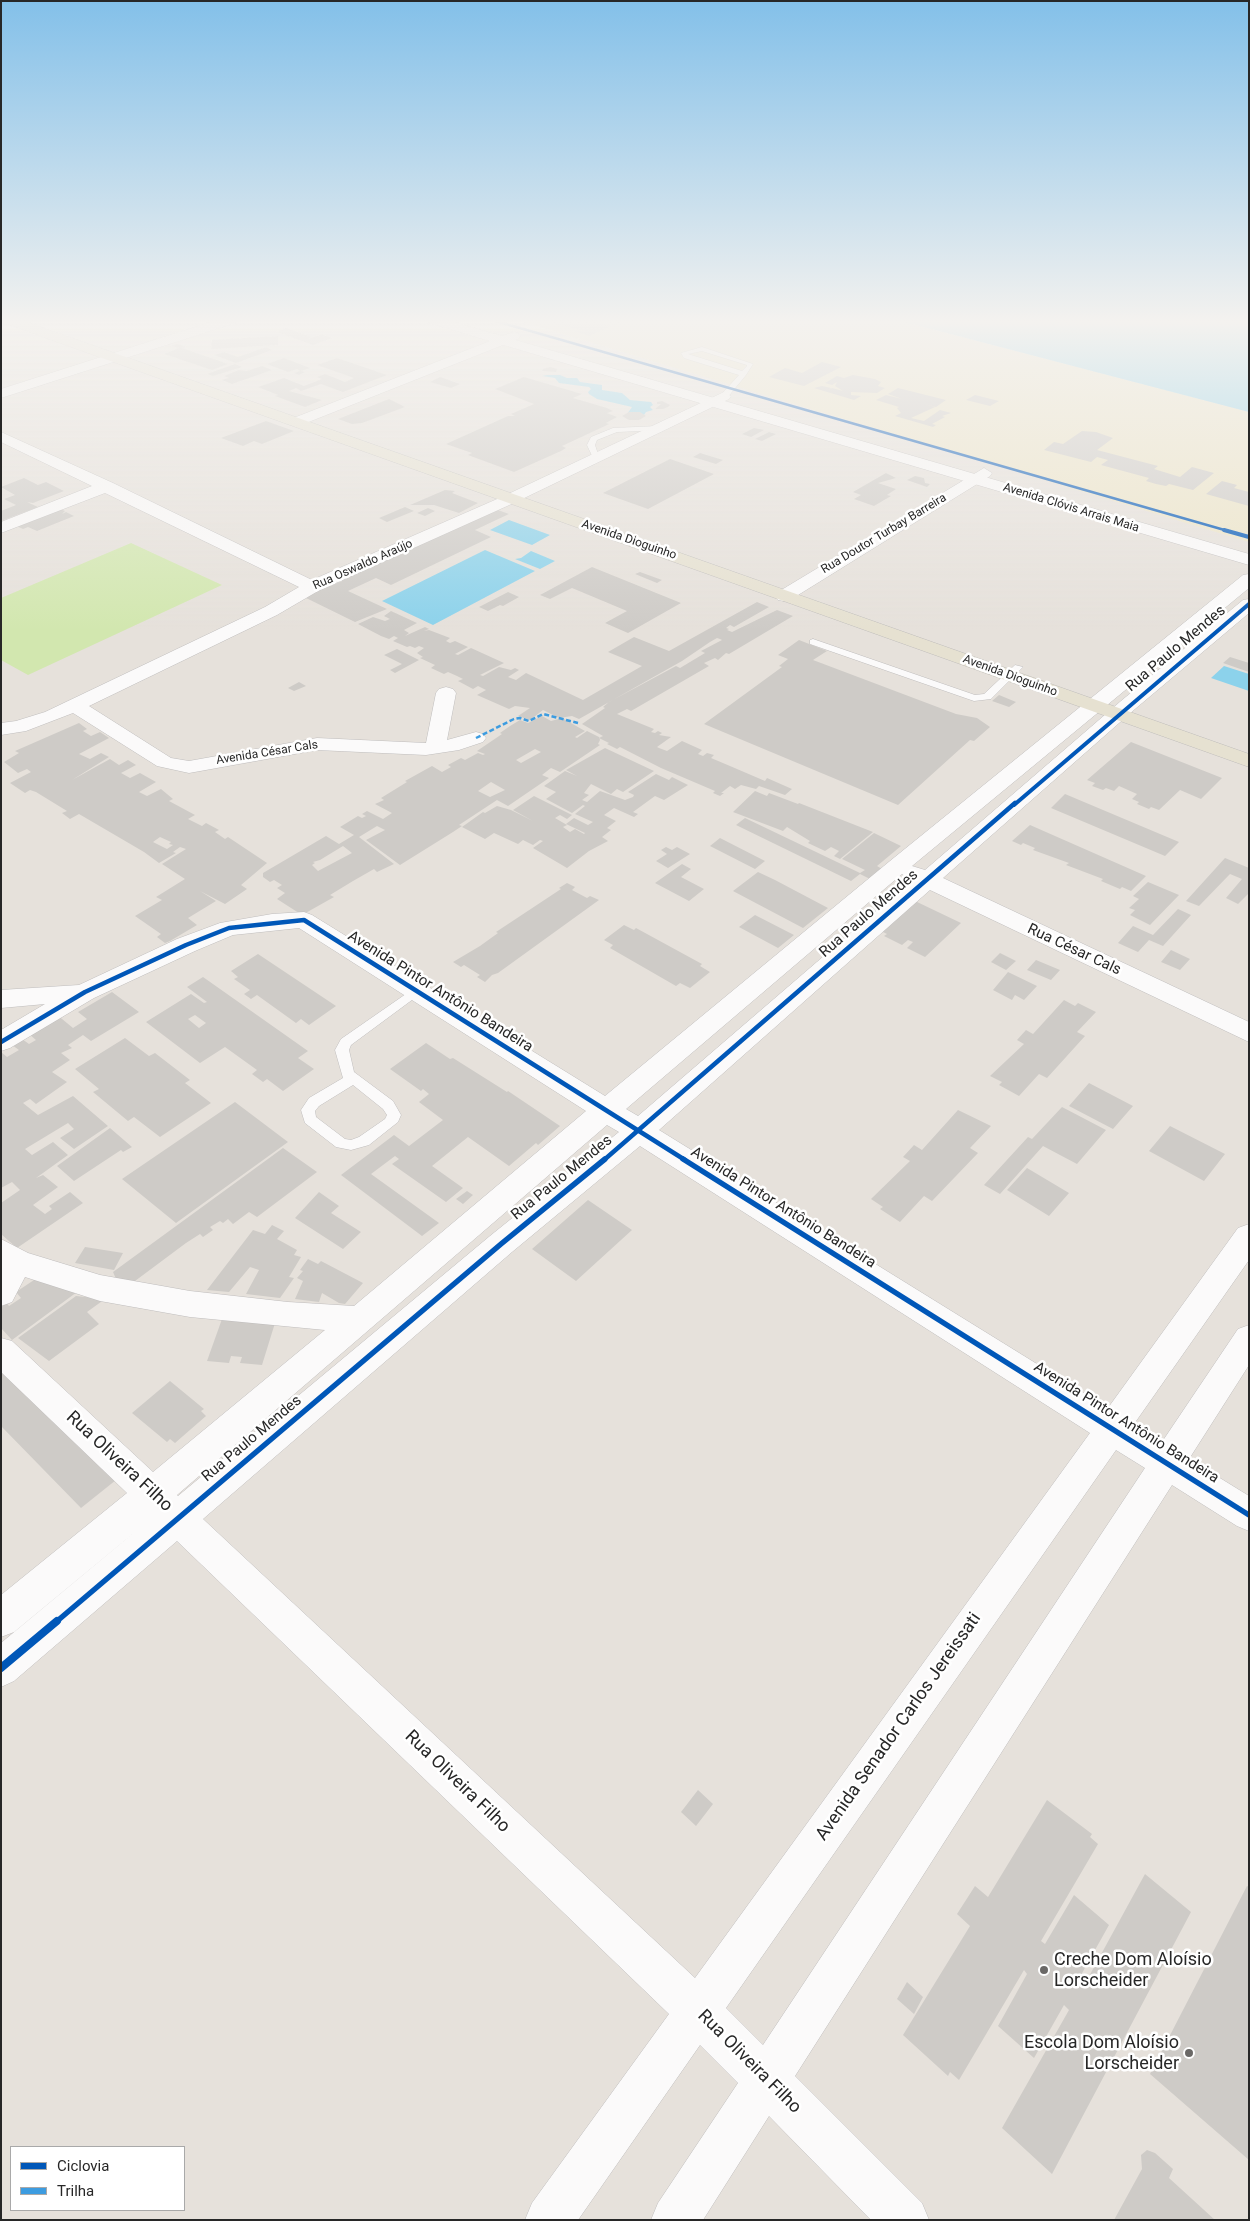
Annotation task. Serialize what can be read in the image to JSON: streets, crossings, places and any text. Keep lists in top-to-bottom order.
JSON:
{
  "streets": {
    "main road": ["Avenida Dioguinho"],
    "street": [
      "Avenida Clóvis Arrais Maia",
      "Rua Doutor Turbay Barreira",
      "Rua Oswaldo Araújo",
      "Rua Paulo Mendes",
      "Avenida César Cals",
      "Rua César Cals",
      "Avenida Pintor Antônio Bandeira",
      "Rua Oliveira Filho",
      "Avenida Senador Carlos Jereissati"
    ]
  },
  "crossings": [
    ["Avenida Clóvis Arrais Maia", "Rua Doutor Turbay Barreira"],
    ["Rua Doutor Turbay Barreira", "Avenida Dioguinho"],
    ["Avenida Dioguinho", "Rua Oswaldo Araújo"],
    ["Avenida Dioguinho", "Rua Paulo Mendes"],
    ["Rua Oswaldo Araújo", "Avenida César Cals"],
    ["Rua Paulo Mendes", "Rua César Cals"],
    ["Rua Paulo Mendes", "Avenida Pintor Antônio Bandeira"],
    ["Rua Paulo Mendes", "Rua Oliveira Filho"],
    ["Avenida Pintor Antônio Bandeira", "Avenida Senador Carlos Jereissati"],
    ["Rua Oliveira Filho", "Avenida Senador Carlos Jereissati"]
  ],
  "places": ["Creche Dom Aloísio Lorscheider", "Escola Dom Aloísio Lorscheider"],
  "legend": ["Ciclovia", "Trilha"]
}
